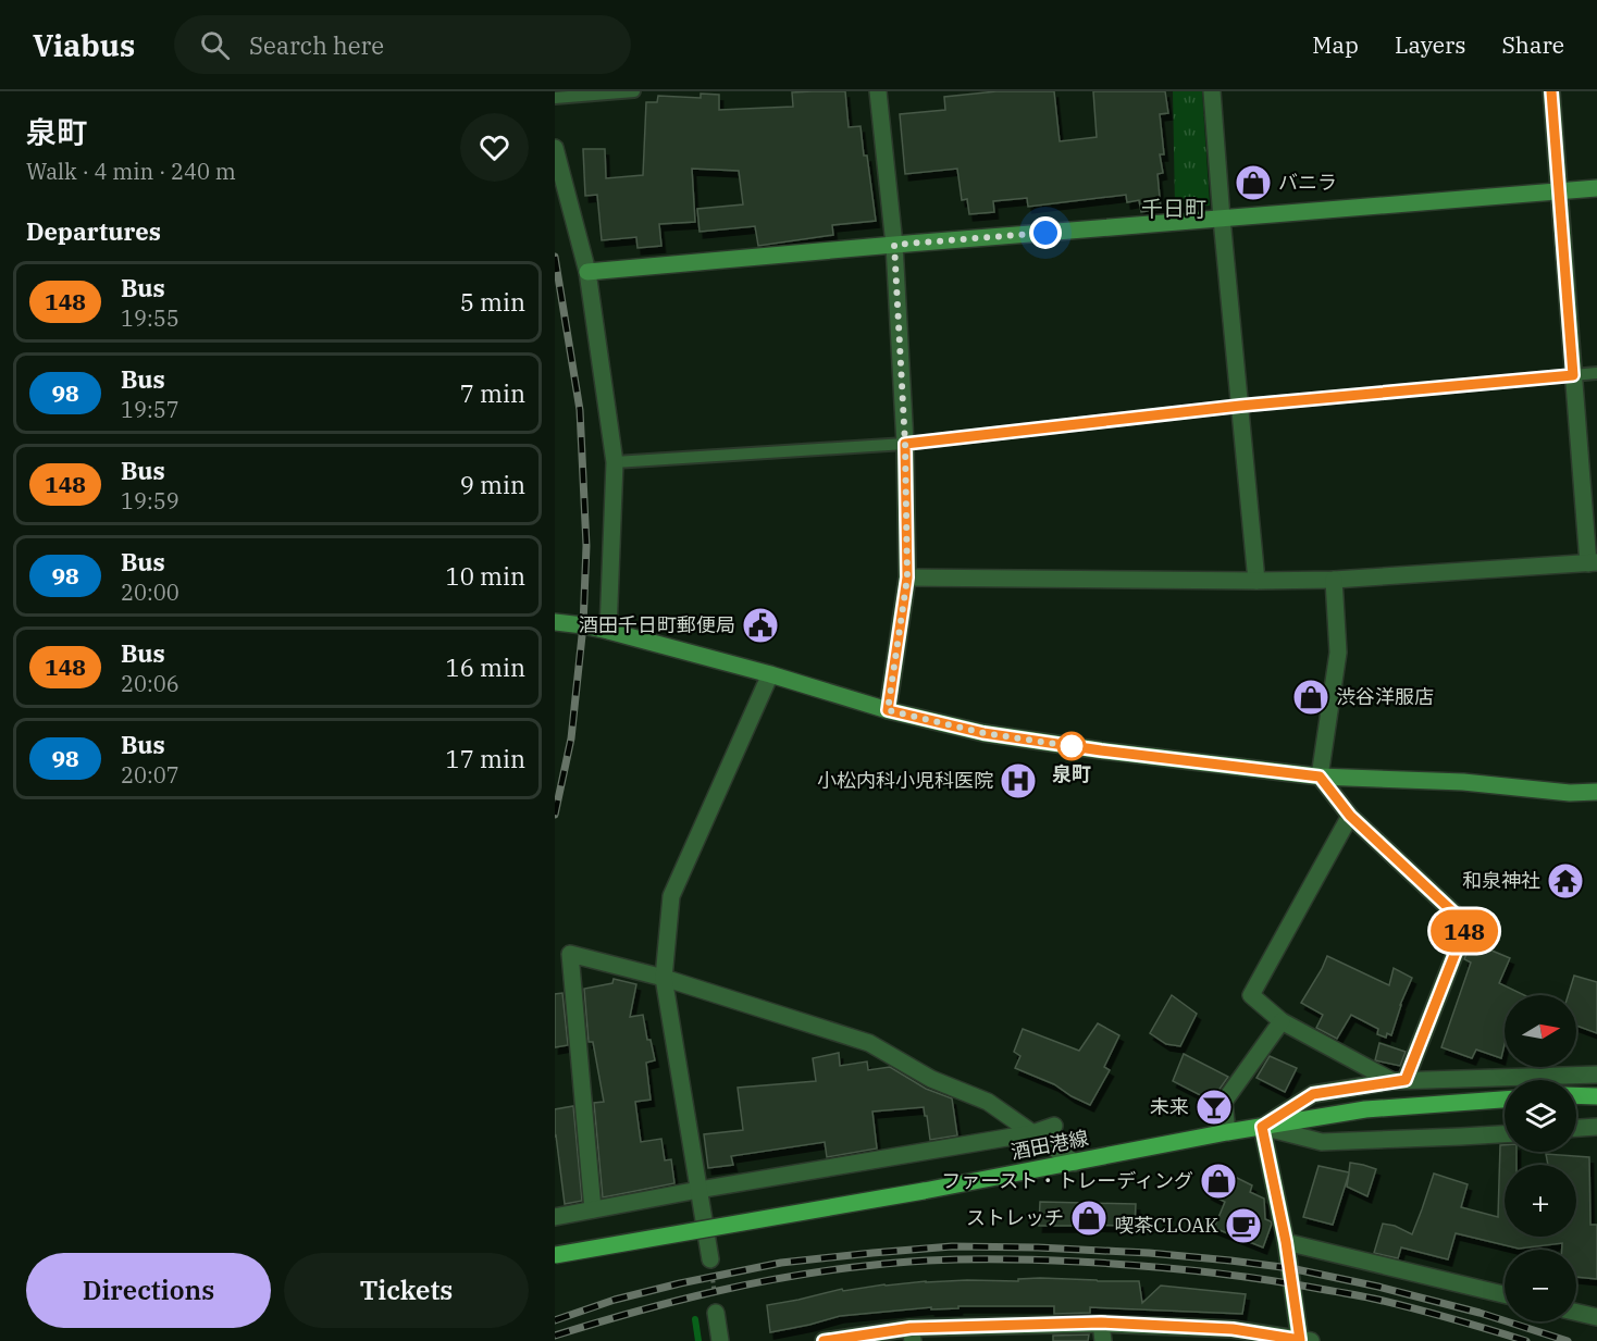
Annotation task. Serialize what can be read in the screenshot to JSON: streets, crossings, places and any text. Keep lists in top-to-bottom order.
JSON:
{
  "streets": {
    "main road": ["酒田港線"]
  },
  "districts": ["千日町"],
  "places": {
    "shop": [
      "バニラ",
      "渋谷洋服店",
      "ファースト・トレーディング",
      "ストレッチ"
    ],
    "public building": ["酒田千日町郵便局"],
    "other": ["泉町"],
    "hospital": ["小松内科小児科医院"],
    "temple": ["和泉神社"],
    "bar": ["未来"],
    "cafe": ["喫茶CLOAK"]
  },
  "lines": ["bus line 148"],
  "north": "right",
  "page": {
    "header": "Viabus",
    "search": "Search here",
    "nav": ["Map", "Layers", "Share"],
    "heading": [
      ["泉町", "Walk · 4 min · 240 m"],
      "Departures"
    ],
    "on_map": "148",
    "list": [
      {
        "mark": "148",
        "name": "Bus",
        "note": "19:55",
        "value": "5 min"
      },
      {
        "mark": "98",
        "name": "Bus",
        "note": "19:57",
        "value": "7 min"
      },
      {
        "mark": "148",
        "name": "Bus",
        "note": "19:59",
        "value": "9 min"
      },
      {
        "mark": "98",
        "name": "Bus",
        "note": "20:00",
        "value": "10 min"
      },
      {
        "mark": "148",
        "name": "Bus",
        "note": "20:06",
        "value": "16 min"
      },
      {
        "mark": "98",
        "name": "Bus",
        "note": "20:07",
        "value": "17 min"
      }
    ],
    "map_buttons": ["+", "−"],
    "buttons": ["Directions", "Tickets"]
  }
}
